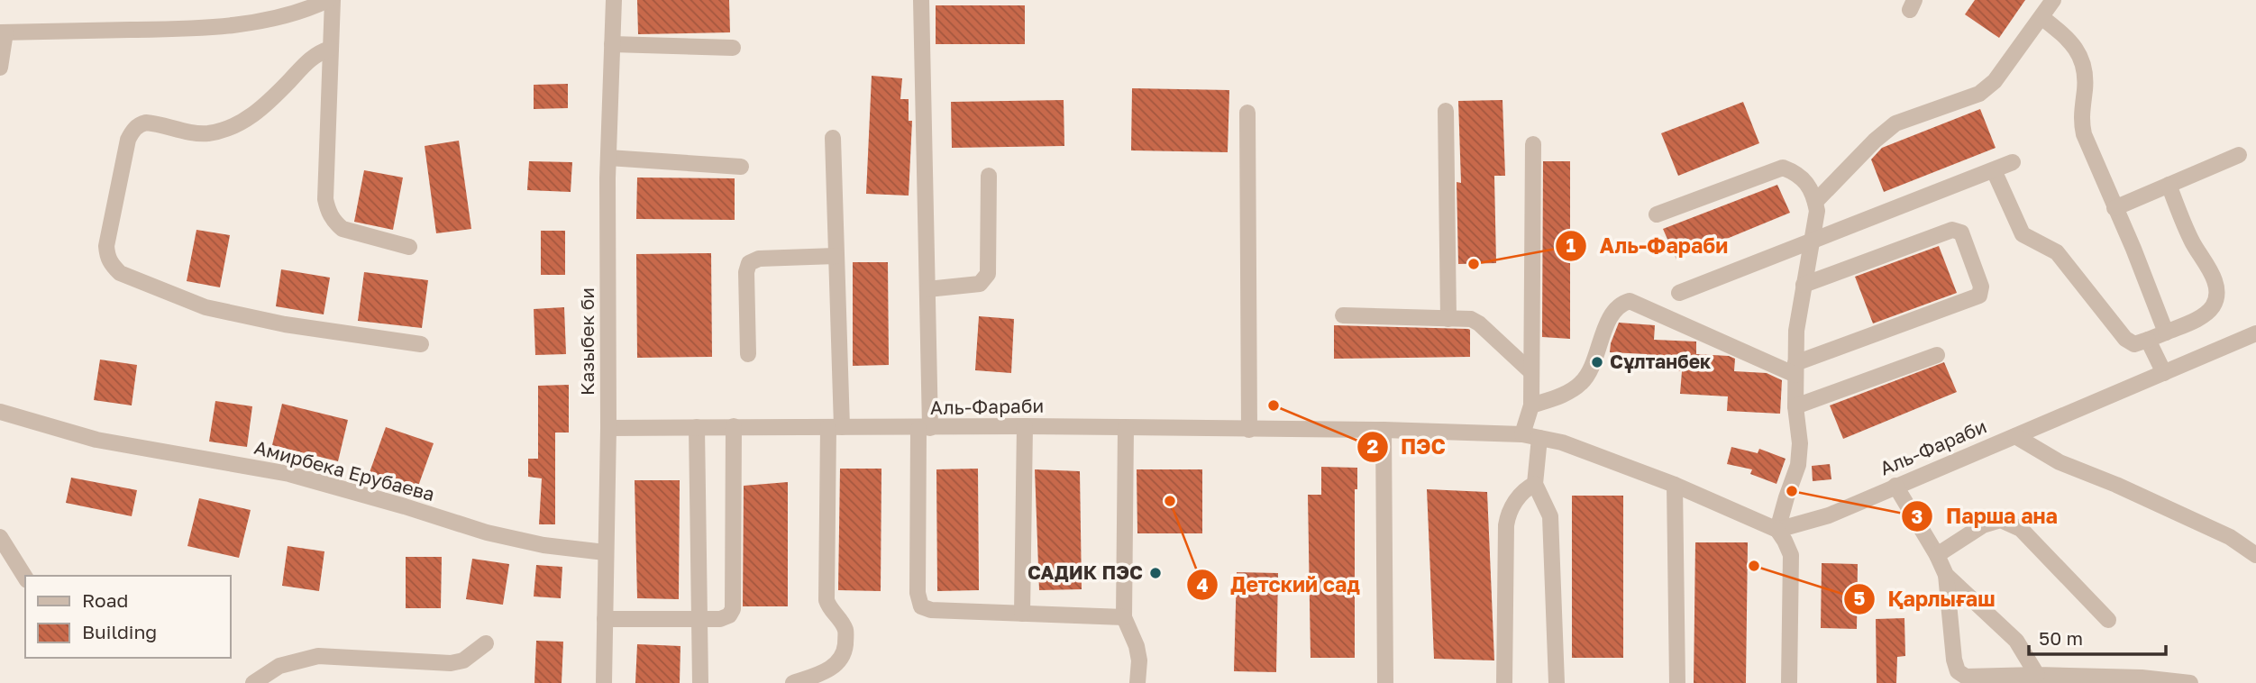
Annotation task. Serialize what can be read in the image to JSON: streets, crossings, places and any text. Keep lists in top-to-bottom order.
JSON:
{
  "streets": {
    "street": ["Казыбек би", "Аль-Фараби", "Амирбека Ерубаева"]
  },
  "crossings": [
    ["Казыбек би", "Аль-Фараби"],
    ["Казыбек би", "Амирбека Ерубаева"]
  ],
  "places": [
    "Аль-Фараби",
    "Сұлтанбек",
    "ПЭС",
    "Парша ана",
    "Детский сад",
    "Қарлығаш",
    "САДИК ПЭС"
  ],
  "legend": ["Road", "Building"],
  "scale_bar": "50 m"
}
